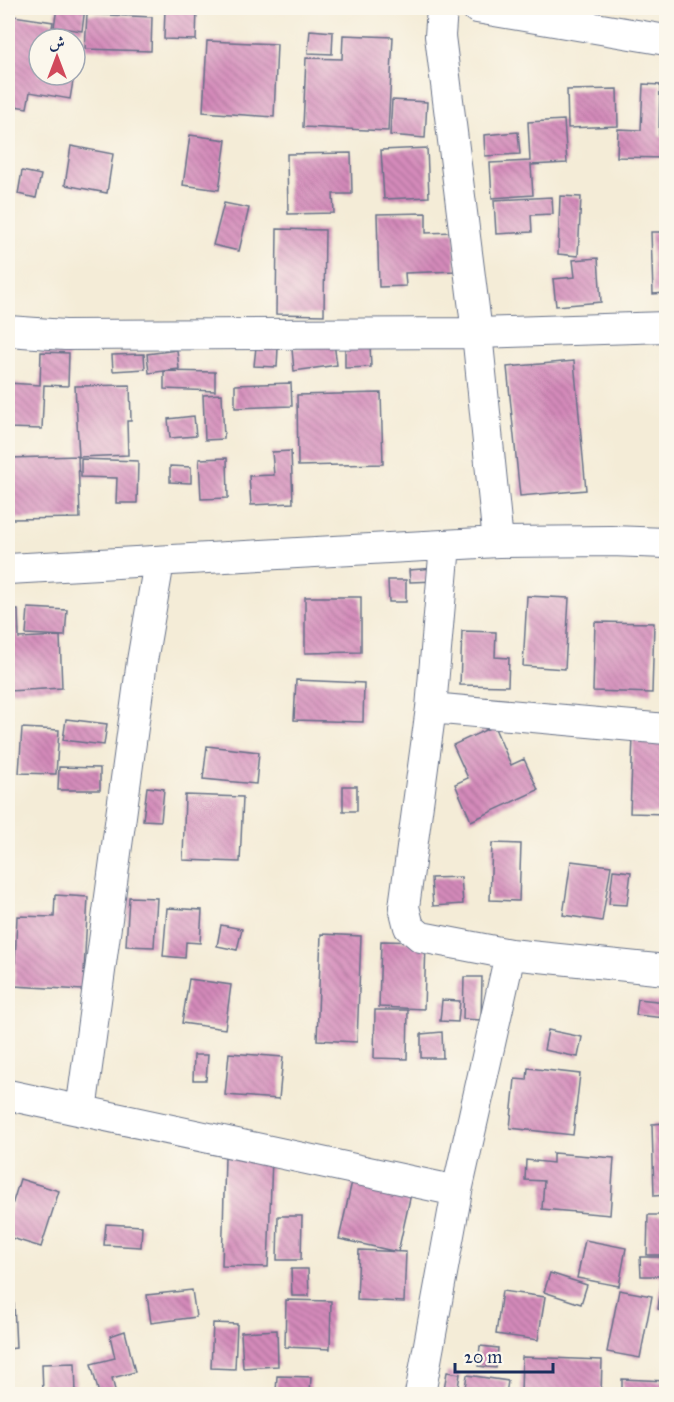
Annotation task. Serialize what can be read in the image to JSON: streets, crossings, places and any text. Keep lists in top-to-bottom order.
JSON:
{
  "scale_bar": "20 m",
  "north": "top"
}
